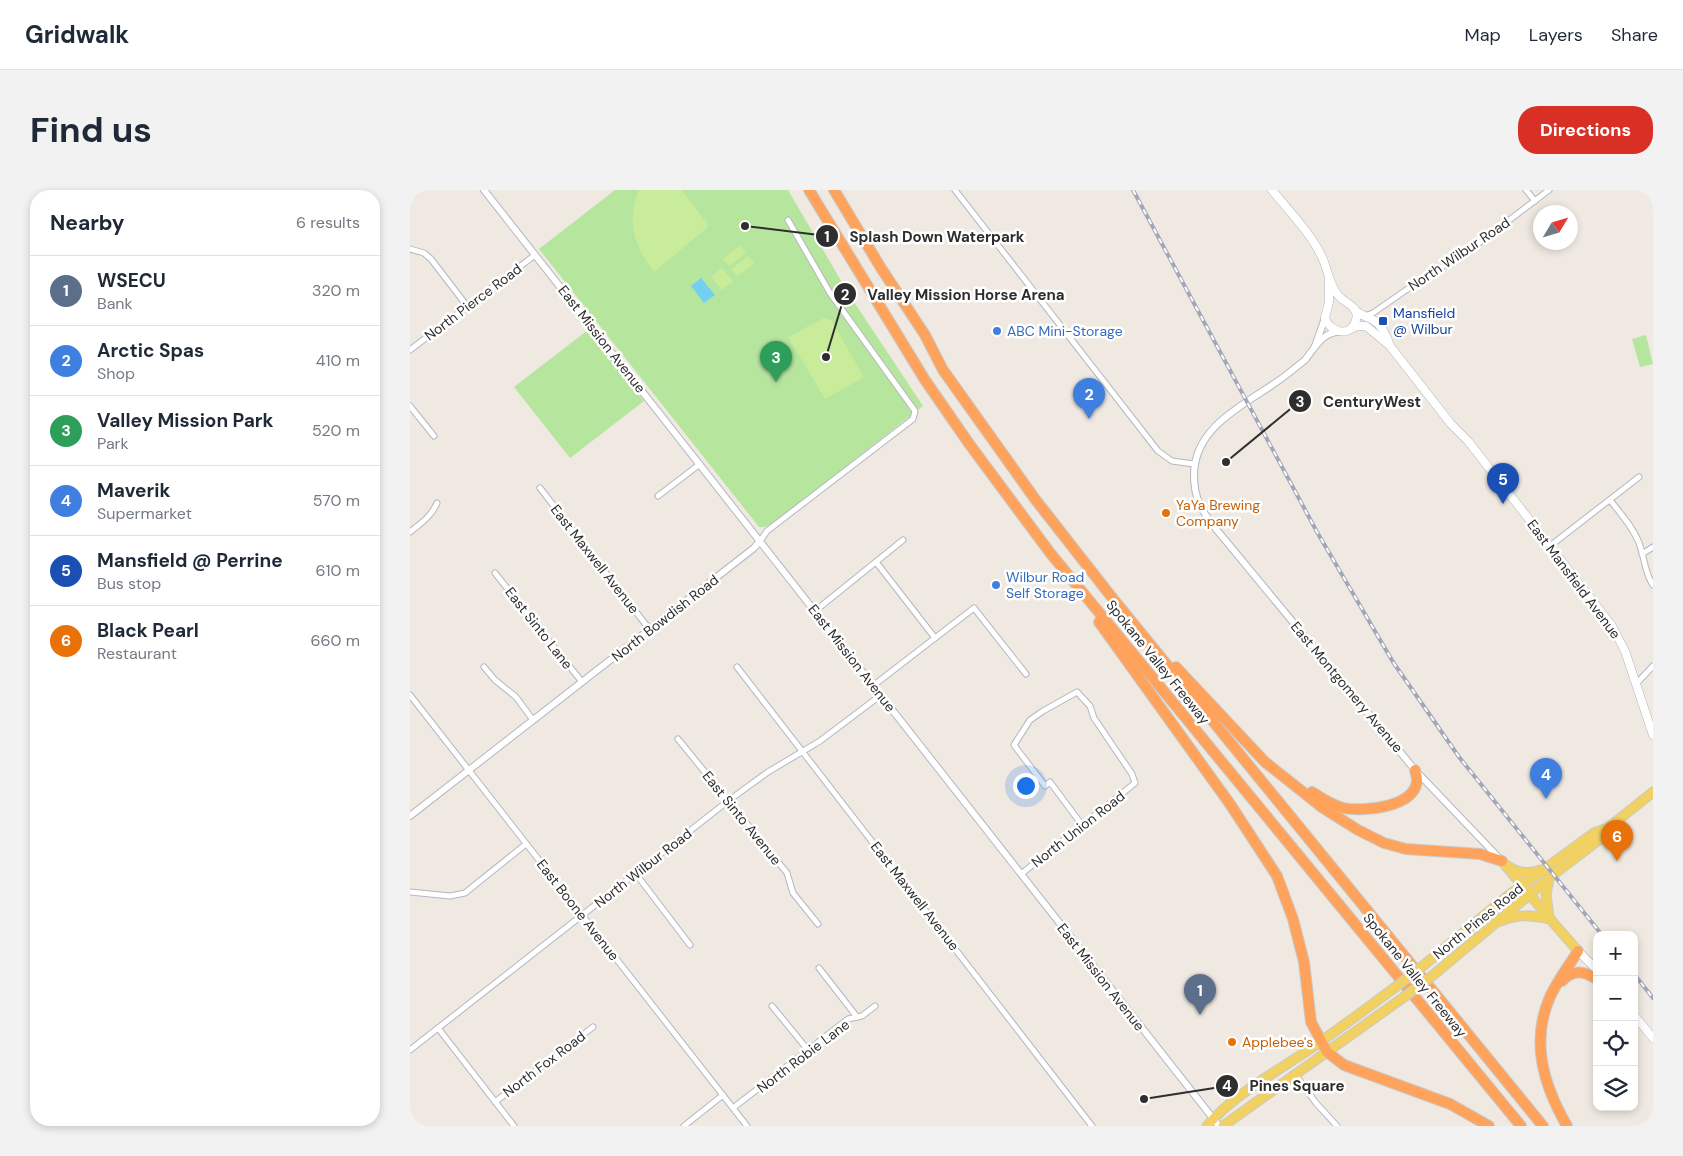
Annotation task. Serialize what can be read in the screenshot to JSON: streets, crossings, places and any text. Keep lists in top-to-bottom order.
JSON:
{
  "streets": {
    "highway": ["Spokane Valley Freeway"],
    "main road": ["East Mansfield Avenue", "East Montgomery Avenue", "North Pines Road"],
    "street": [
      "North Wilbur Road",
      "North Pierce Road",
      "East Mission Avenue",
      "East Maxwell Avenue",
      "North Bowdish Road",
      "East Sinto Lane",
      "East Sinto Avenue",
      "North Union Road",
      "East Boone Avenue",
      "North Robie Lane",
      "North Fox Road"
    ]
  },
  "crossings": [
    ["North Wilbur Road", "East Mission Avenue"],
    ["North Wilbur Road", "East Maxwell Avenue"],
    ["North Wilbur Road", "East Sinto Avenue"],
    ["North Wilbur Road", "East Boone Avenue"],
    ["North Pierce Road", "East Mission Avenue"],
    ["East Mission Avenue", "North Bowdish Road"],
    ["East Mission Avenue", "North Union Road"],
    ["East Mission Avenue", "North Pines Road"],
    ["East Maxwell Avenue", "North Bowdish Road"],
    ["North Bowdish Road", "East Sinto Lane"],
    ["North Bowdish Road", "East Boone Avenue"],
    ["East Montgomery Avenue", "North Pines Road"],
    ["East Boone Avenue", "North Robie Lane"]
  ],
  "places": {
    "other": [
      "Splash Down Waterpark",
      "ABC Mini-Storage",
      "Valley Mission Horse Arena",
      "CenturyWest",
      "YaYa Brewing Company",
      "Wilbur Road Self Storage",
      "Applebee's",
      "Pines Square"
    ],
    "transit": ["Mansfield @ Wilbur"]
  },
  "north": "top right",
  "page": {
    "header": "Gridwalk",
    "nav": ["Map", "Layers", "Share"],
    "buttons": "Directions",
    "title": "Find us",
    "heading": ["Nearby", "6 results"],
    "list": [
      {
        "mark": "1",
        "name": "WSECU",
        "note": "Bank",
        "value": "320 m"
      },
      {
        "mark": "2",
        "name": "Arctic Spas",
        "note": "Shop",
        "value": "410 m"
      },
      {
        "mark": "3",
        "name": "Valley Mission Park",
        "note": "Park",
        "value": "520 m"
      },
      {
        "mark": "4",
        "name": "Maverik",
        "note": "Supermarket",
        "value": "570 m"
      },
      {
        "mark": "5",
        "name": "Mansfield @ Perrine",
        "note": "Bus stop",
        "value": "610 m"
      },
      {
        "mark": "6",
        "name": "Black Pearl",
        "note": "Restaurant",
        "value": "660 m"
      }
    ],
    "pins": [
      "3",
      "2",
      "5",
      "4",
      "6",
      "1"
    ],
    "map_buttons": ["+", "−"]
  }
}
